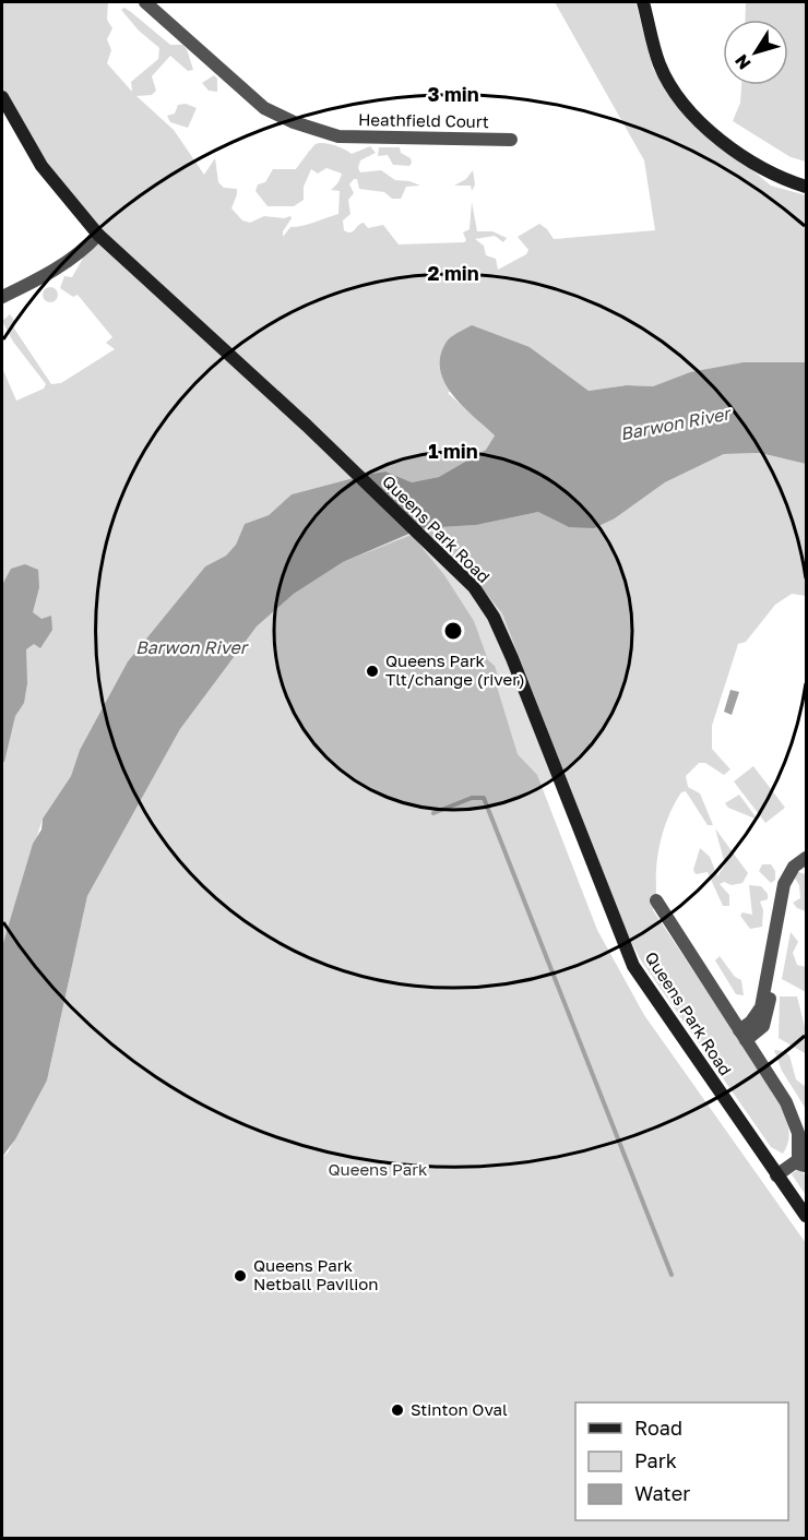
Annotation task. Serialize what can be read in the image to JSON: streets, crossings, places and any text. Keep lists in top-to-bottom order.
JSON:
{
  "streets": {
    "main road": ["Queens Park Road"],
    "street": ["Heathfield Court"]
  },
  "water": ["Barwon River"],
  "parks": ["Queens Park"],
  "places": ["Queens Park Tlt/change (river)", "Queens Park Netball Pavilion", "Stinton Oval"],
  "legend": ["Road", "Park", "Water"],
  "north": "bottom left",
  "rings": ["3 min", "2 min", "1 min"]
}
